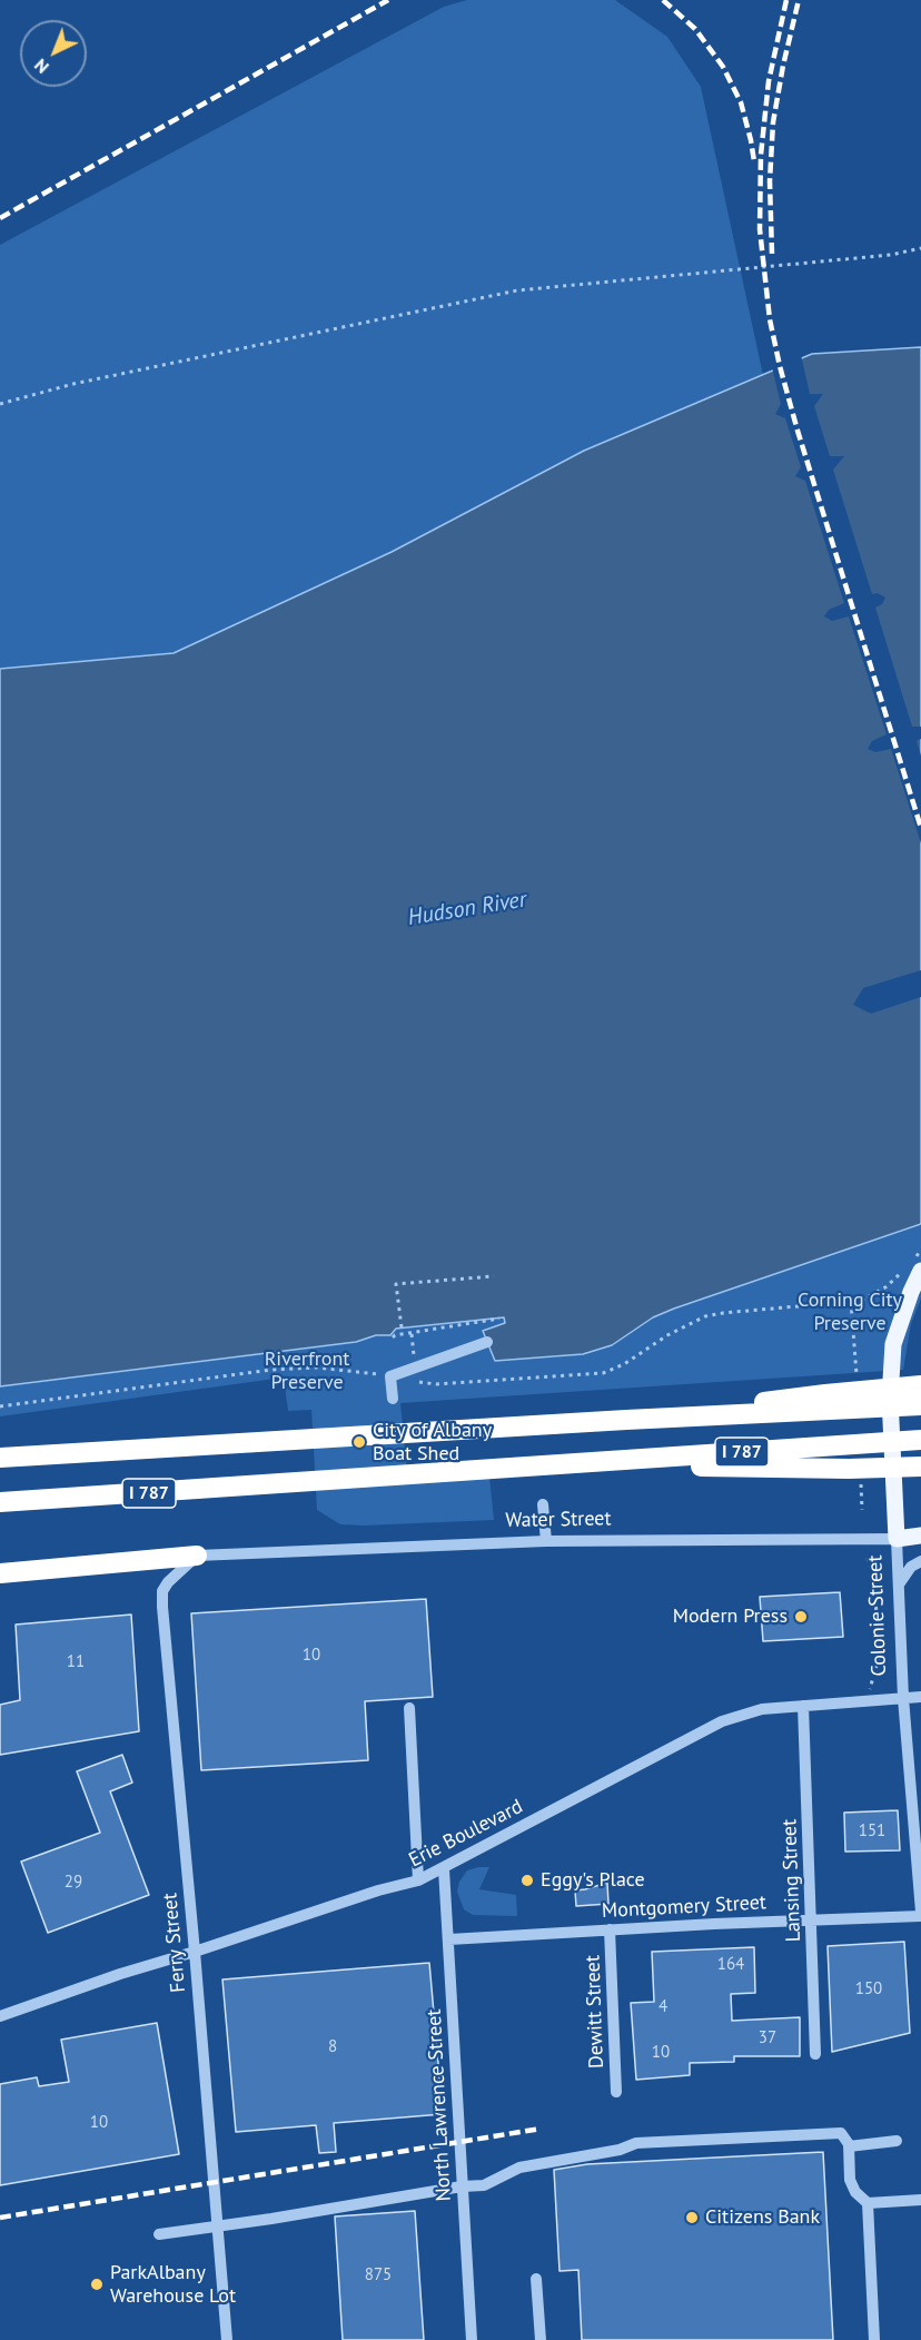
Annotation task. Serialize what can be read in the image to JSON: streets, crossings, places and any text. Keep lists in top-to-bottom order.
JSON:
{
  "streets": {
    "highway": ["I 787"],
    "main road": ["Water Street", "Colonie Street"],
    "street": [
      "Erie Boulevard",
      "Lansing Street",
      "Montgomery Street",
      "Ferry Street",
      "Dewitt Street",
      "North Lawrence Street"
    ]
  },
  "crossings": [
    ["Water Street", "Colonie Street"],
    ["Water Street", "Ferry Street"],
    ["Colonie Street", "Erie Boulevard"],
    ["Colonie Street", "Montgomery Street"],
    ["Erie Boulevard", "Lansing Street"],
    ["Erie Boulevard", "Ferry Street"],
    ["Erie Boulevard", "North Lawrence Street"],
    ["Lansing Street", "Montgomery Street"],
    ["Montgomery Street", "Dewitt Street"],
    ["Montgomery Street", "North Lawrence Street"]
  ],
  "water": ["Hudson River"],
  "parks": ["Corning City Preserve", "Riverfront Preserve"],
  "places": [
    "City of Albany Boat Shed",
    "Modern Press",
    "Eggy's Place",
    "Citizens Bank",
    "ParkAlbany Warehouse Lot"
  ],
  "house_numbers": [
    "10",
    "11",
    "151",
    "29",
    "164",
    "150",
    "4",
    "37",
    "8",
    "10",
    "10",
    "875"
  ],
  "north": "bottom left"
}
